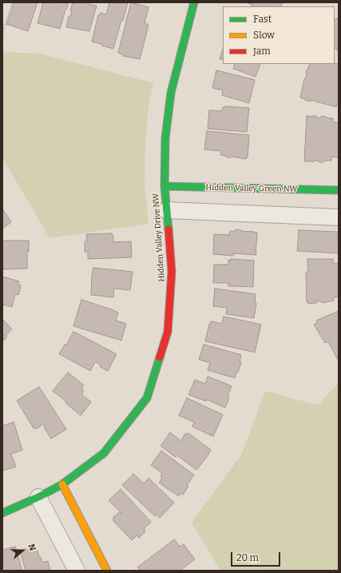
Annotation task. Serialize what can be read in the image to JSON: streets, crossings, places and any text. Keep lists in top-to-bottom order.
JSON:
{
  "streets": {
    "street": ["Hidden Valley Green NW", "Hidden Valley Drive NW"]
  },
  "crossings": [
    ["Hidden Valley Green NW", "Hidden Valley Drive NW"]
  ],
  "legend": ["Fast", "Slow", "Jam"],
  "scale_bar": "20 m",
  "north": "right"
}
